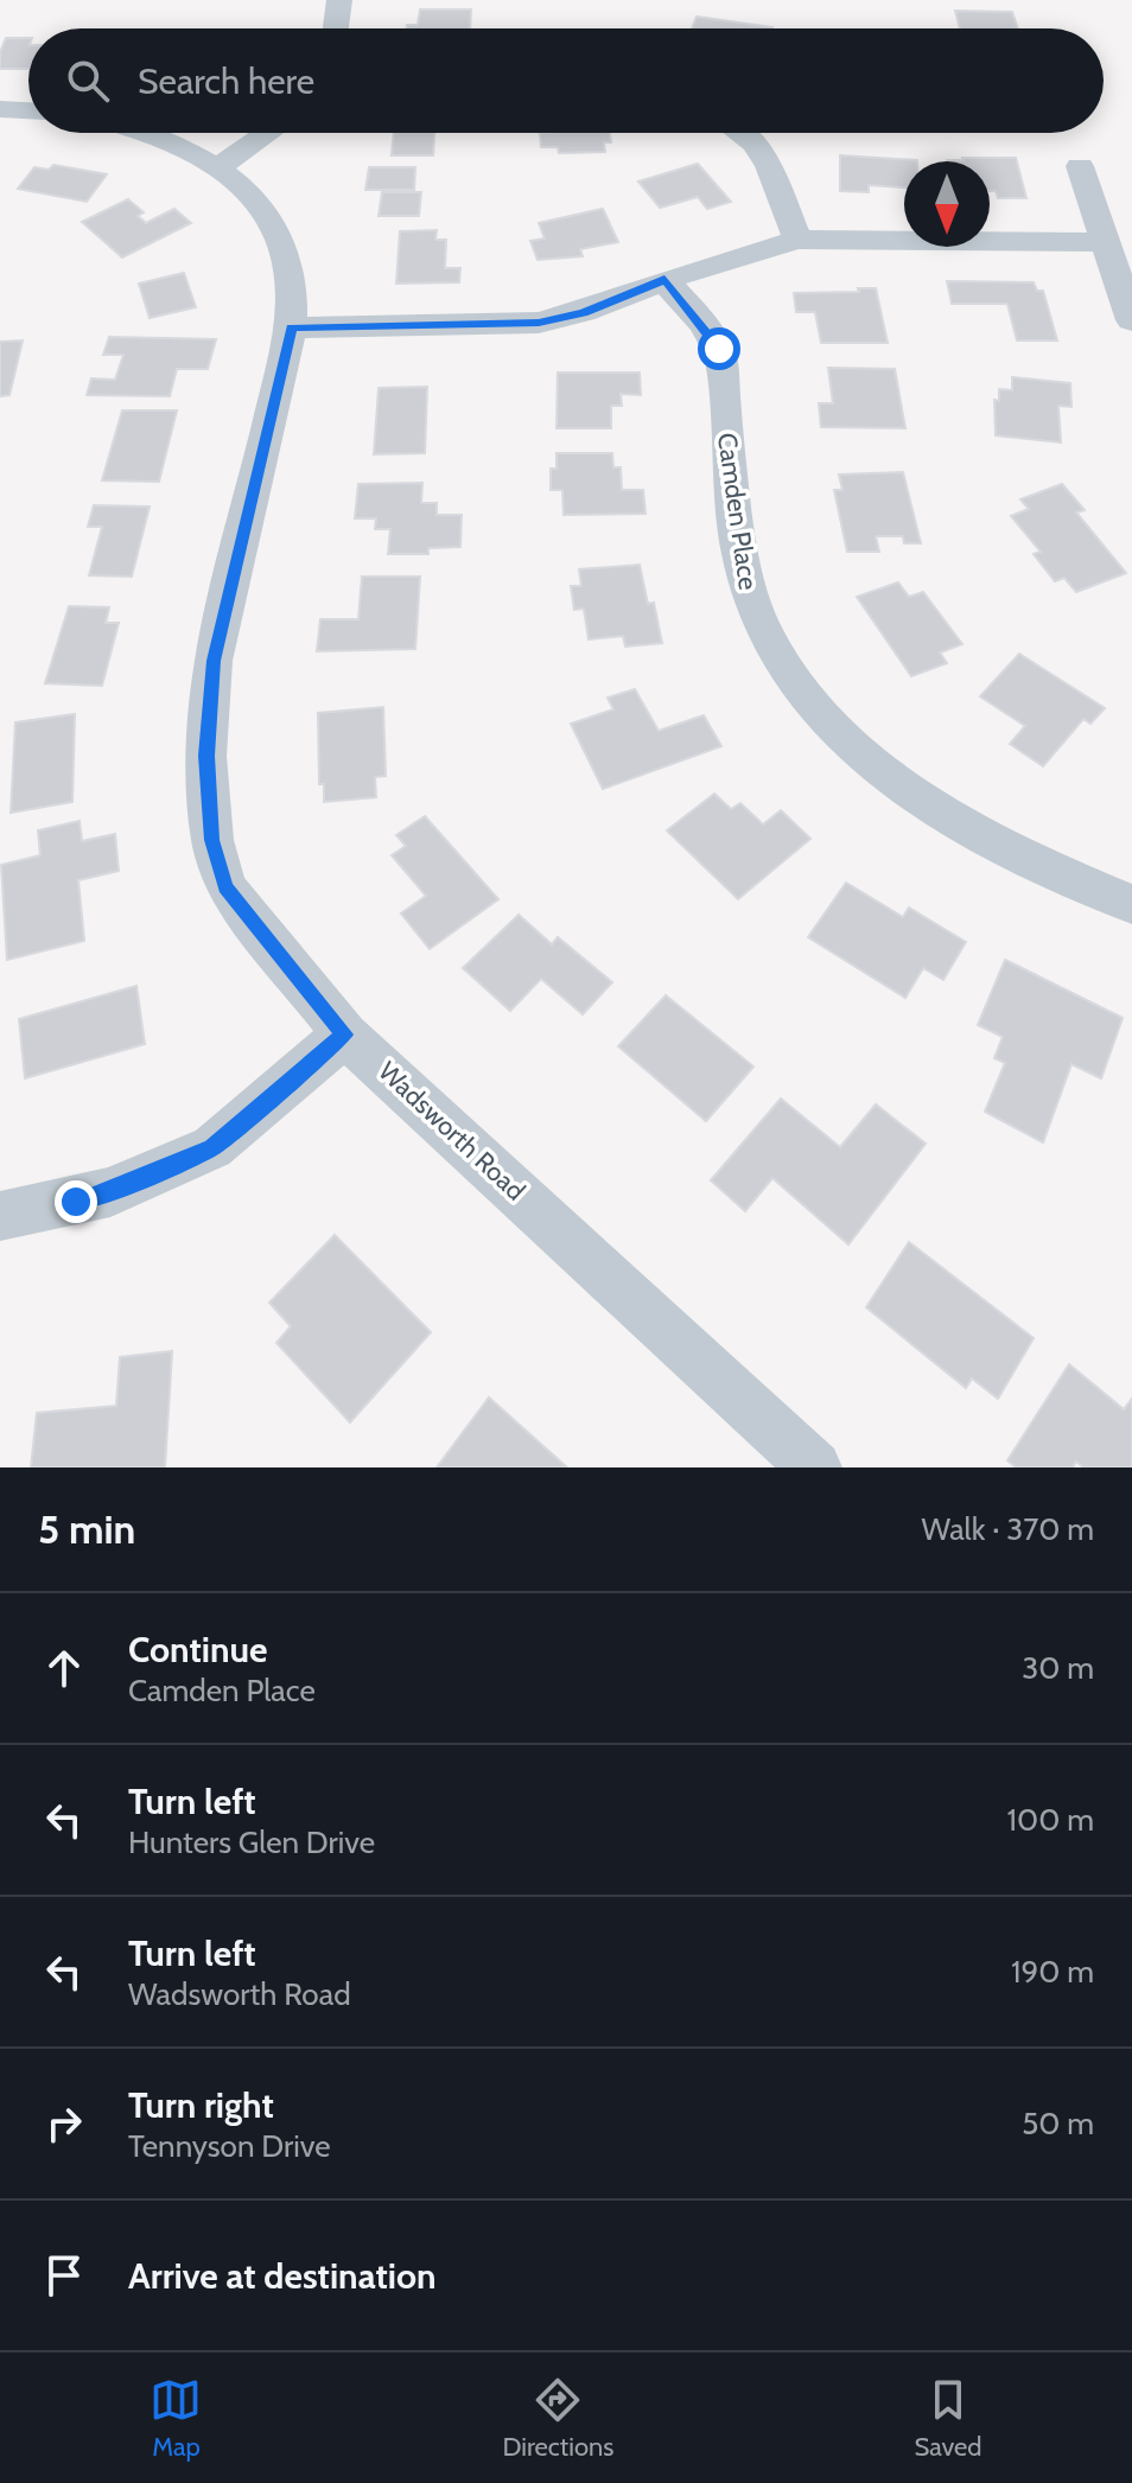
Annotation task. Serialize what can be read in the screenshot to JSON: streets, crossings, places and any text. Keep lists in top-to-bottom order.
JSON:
{
  "streets": {
    "street": ["Camden Place", "Wadsworth Road"]
  },
  "north": "bottom",
  "page": {
    "search": "Search here",
    "heading": ["5 min", "Walk · 370 m"],
    "list": [
      ["Continue", "Camden Place", "30 m"],
      ["Turn left", "Hunters Glen Drive", "100 m"],
      ["Turn left", "Wadsworth Road", "190 m"],
      ["Turn right", "Tennyson Drive", "50 m"],
      "Arrive at destination"
    ],
    "nav": ["Map", "Directions", "Saved"]
  }
}
